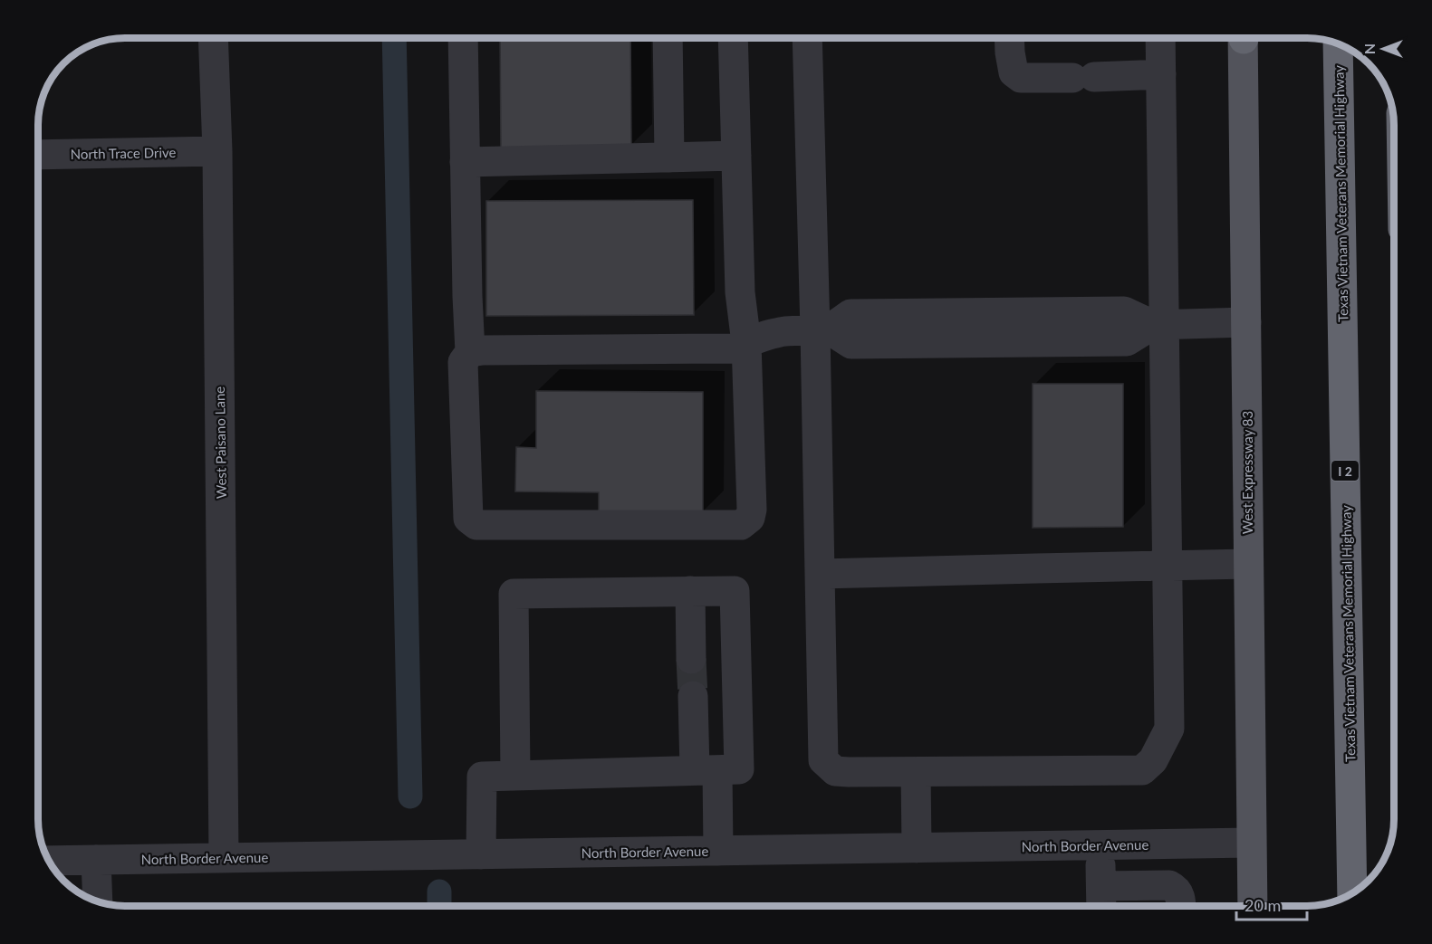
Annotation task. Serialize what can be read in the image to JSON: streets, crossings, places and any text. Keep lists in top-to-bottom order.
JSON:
{
  "streets": {
    "highway": ["Texas Vietnam Veterans Memorial Highway", "I 2"],
    "main road": ["West Expressway 83"],
    "street": ["North Trace Drive", "West Paisano Lane", "North Border Avenue"]
  },
  "crossings": [
    ["North Trace Drive", "West Paisano Lane"],
    ["West Paisano Lane", "North Border Avenue"],
    ["West Expressway 83", "North Border Avenue"]
  ],
  "scale_bar": "20 m",
  "north": "left"
}
